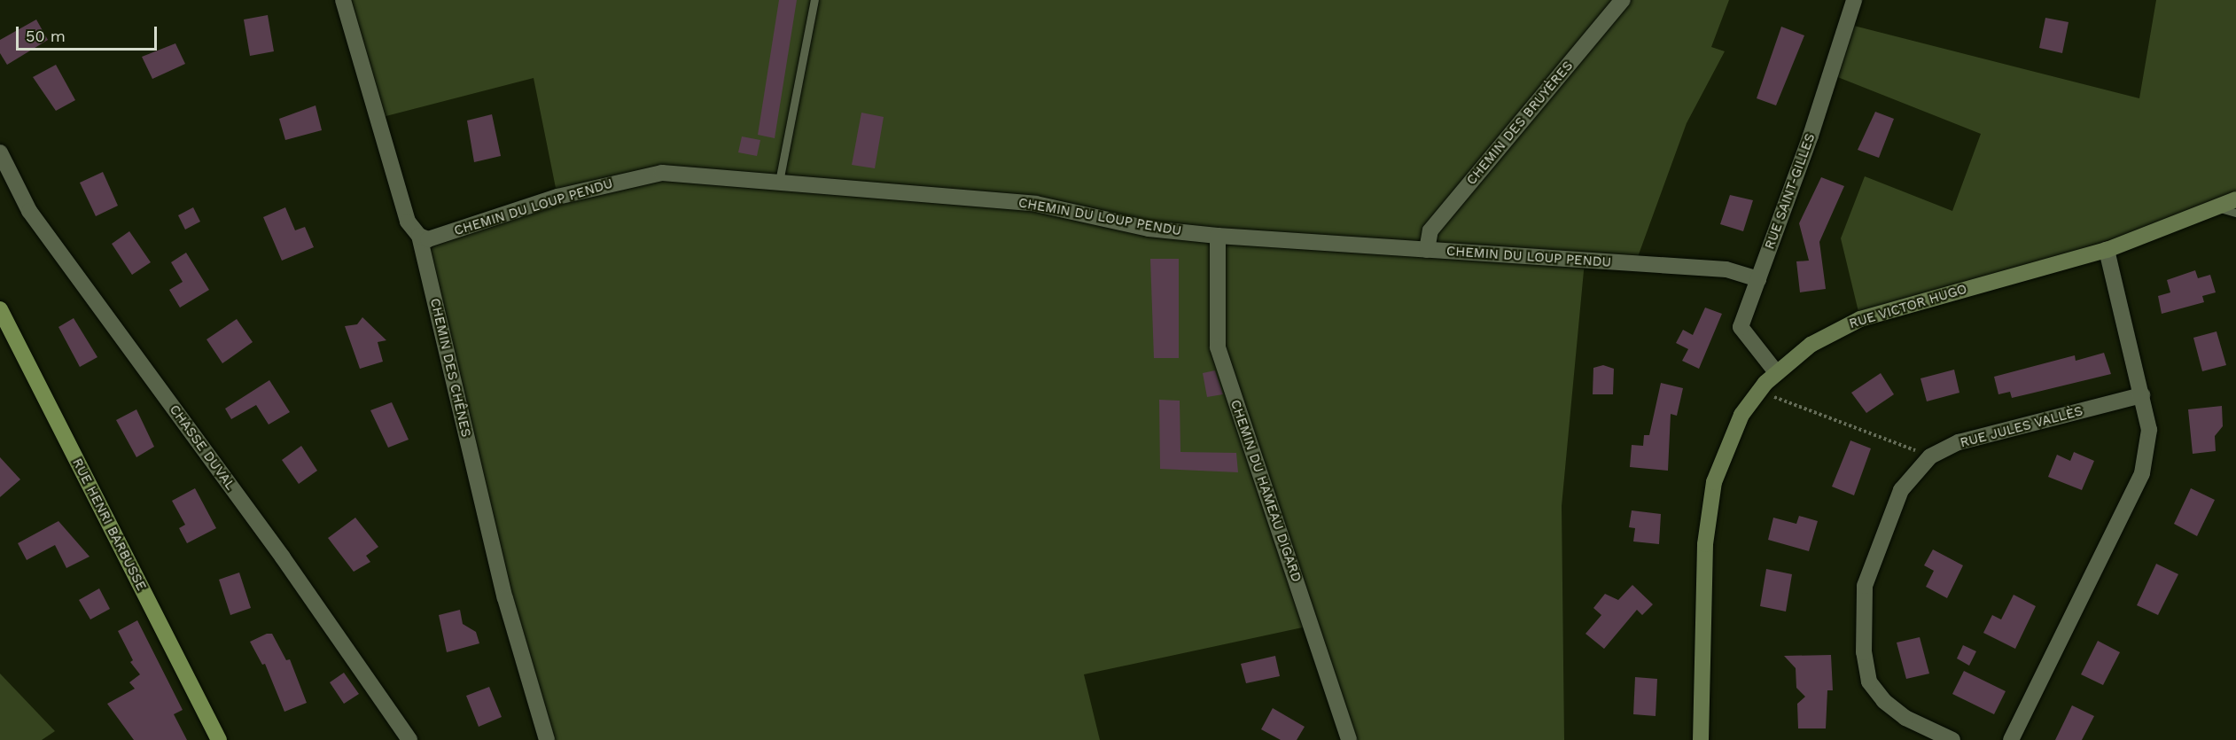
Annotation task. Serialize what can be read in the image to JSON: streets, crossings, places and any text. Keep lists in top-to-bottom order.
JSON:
{
  "streets": {
    "main road": ["RUE VICTOR HUGO", "RUE HENRI BARBUSSE"],
    "street": [
      "CHEMIN DES BRUYÈRES",
      "RUE SAINT-GILLES",
      "CHEMIN DU LOUP PENDU",
      "CHEMIN DES CHÊNES",
      "RUE JULES VALLÈS",
      "CHASSE DUVAL",
      "CHEMIN DU HAMEAU DIGARD"
    ]
  },
  "crossings": [
    ["CHEMIN DES BRUYÈRES", "CHEMIN DU LOUP PENDU"],
    ["RUE SAINT-GILLES", "CHEMIN DU LOUP PENDU"],
    ["RUE SAINT-GILLES", "RUE VICTOR HUGO"],
    ["CHEMIN DU LOUP PENDU", "CHEMIN DES CHÊNES"],
    ["CHEMIN DU LOUP PENDU", "CHEMIN DU HAMEAU DIGARD"]
  ],
  "scale_bar": "50 m"
}
